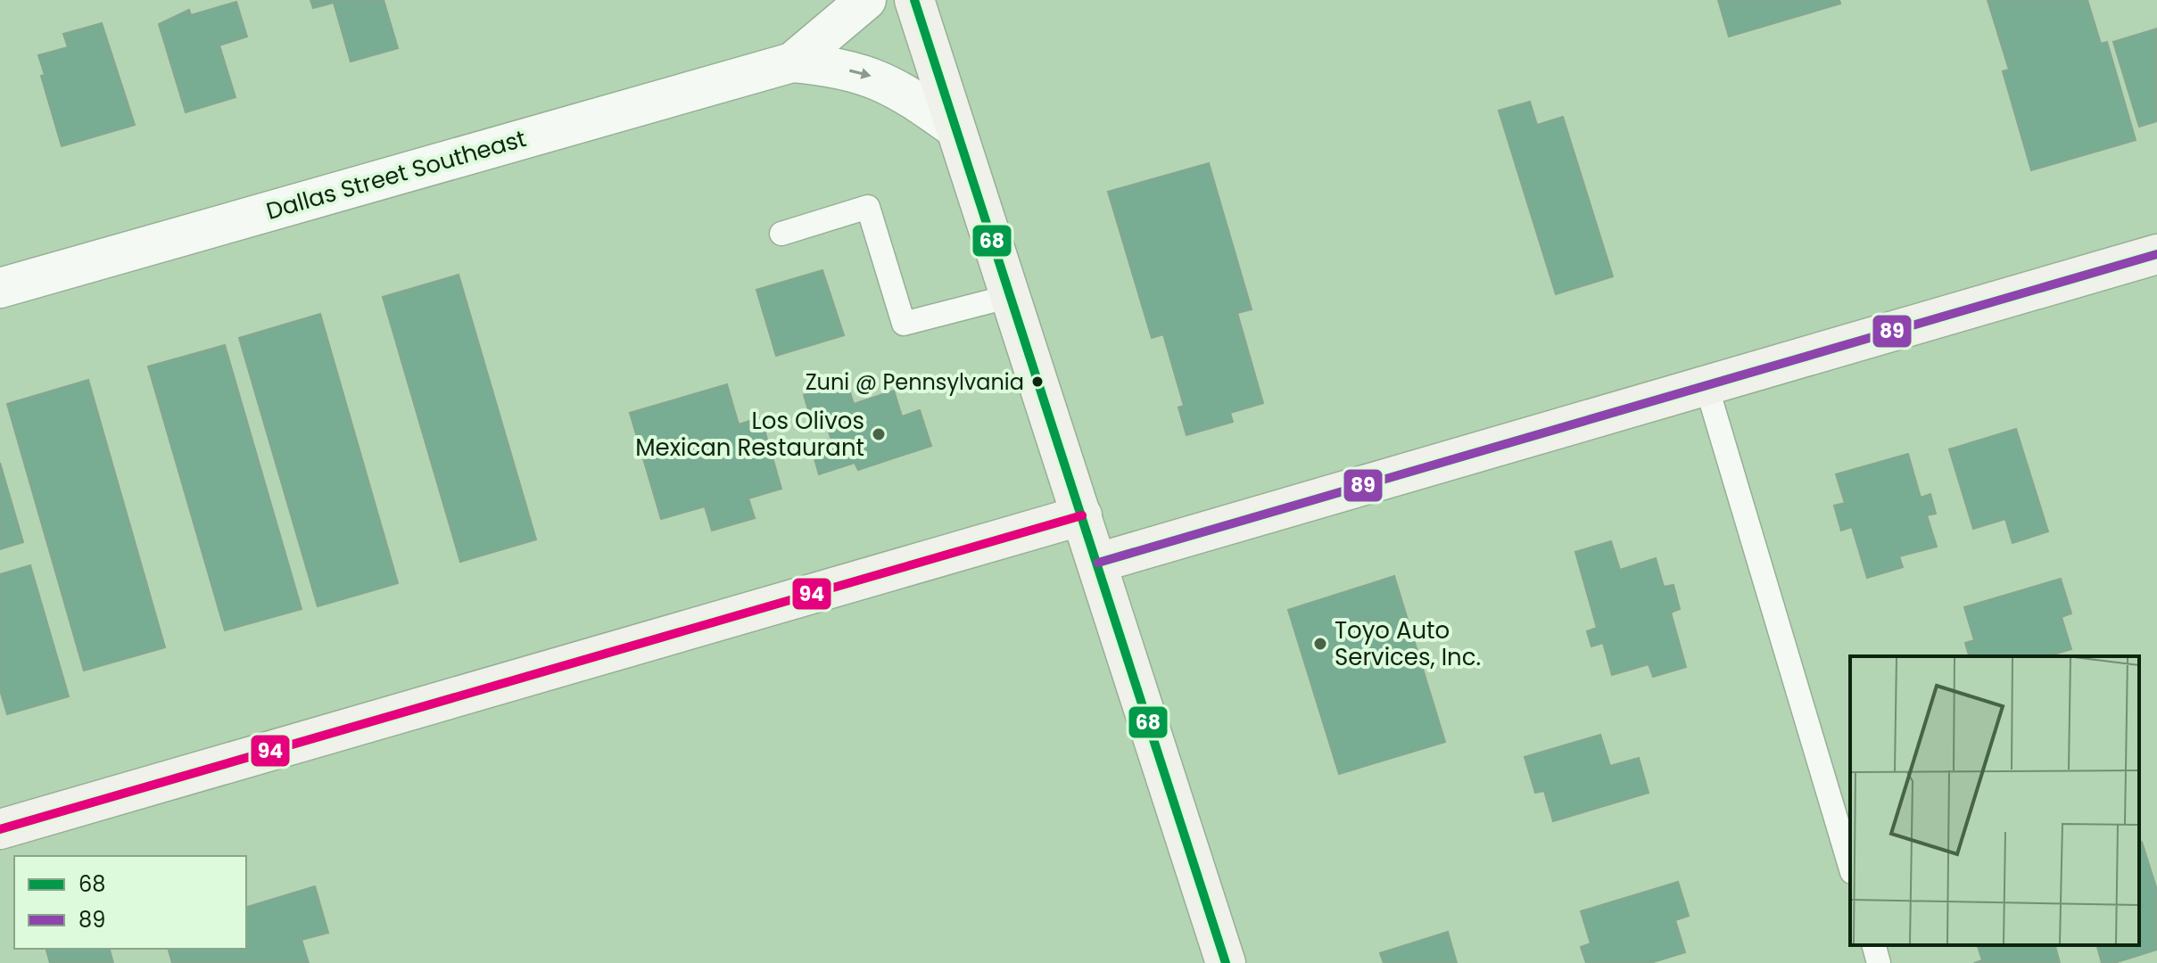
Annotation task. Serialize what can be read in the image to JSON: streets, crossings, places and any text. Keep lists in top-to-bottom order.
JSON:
{
  "streets": {
    "street": ["Dallas Street Southeast"]
  },
  "places": ["Zuni @ Pennsylvania", "Los Olivos Mexican Restaurant", "Toyo Auto Services, Inc."],
  "lines": ["transit line 68", "transit line 89", "transit line 94"],
  "legend": ["68", "89"]
}
